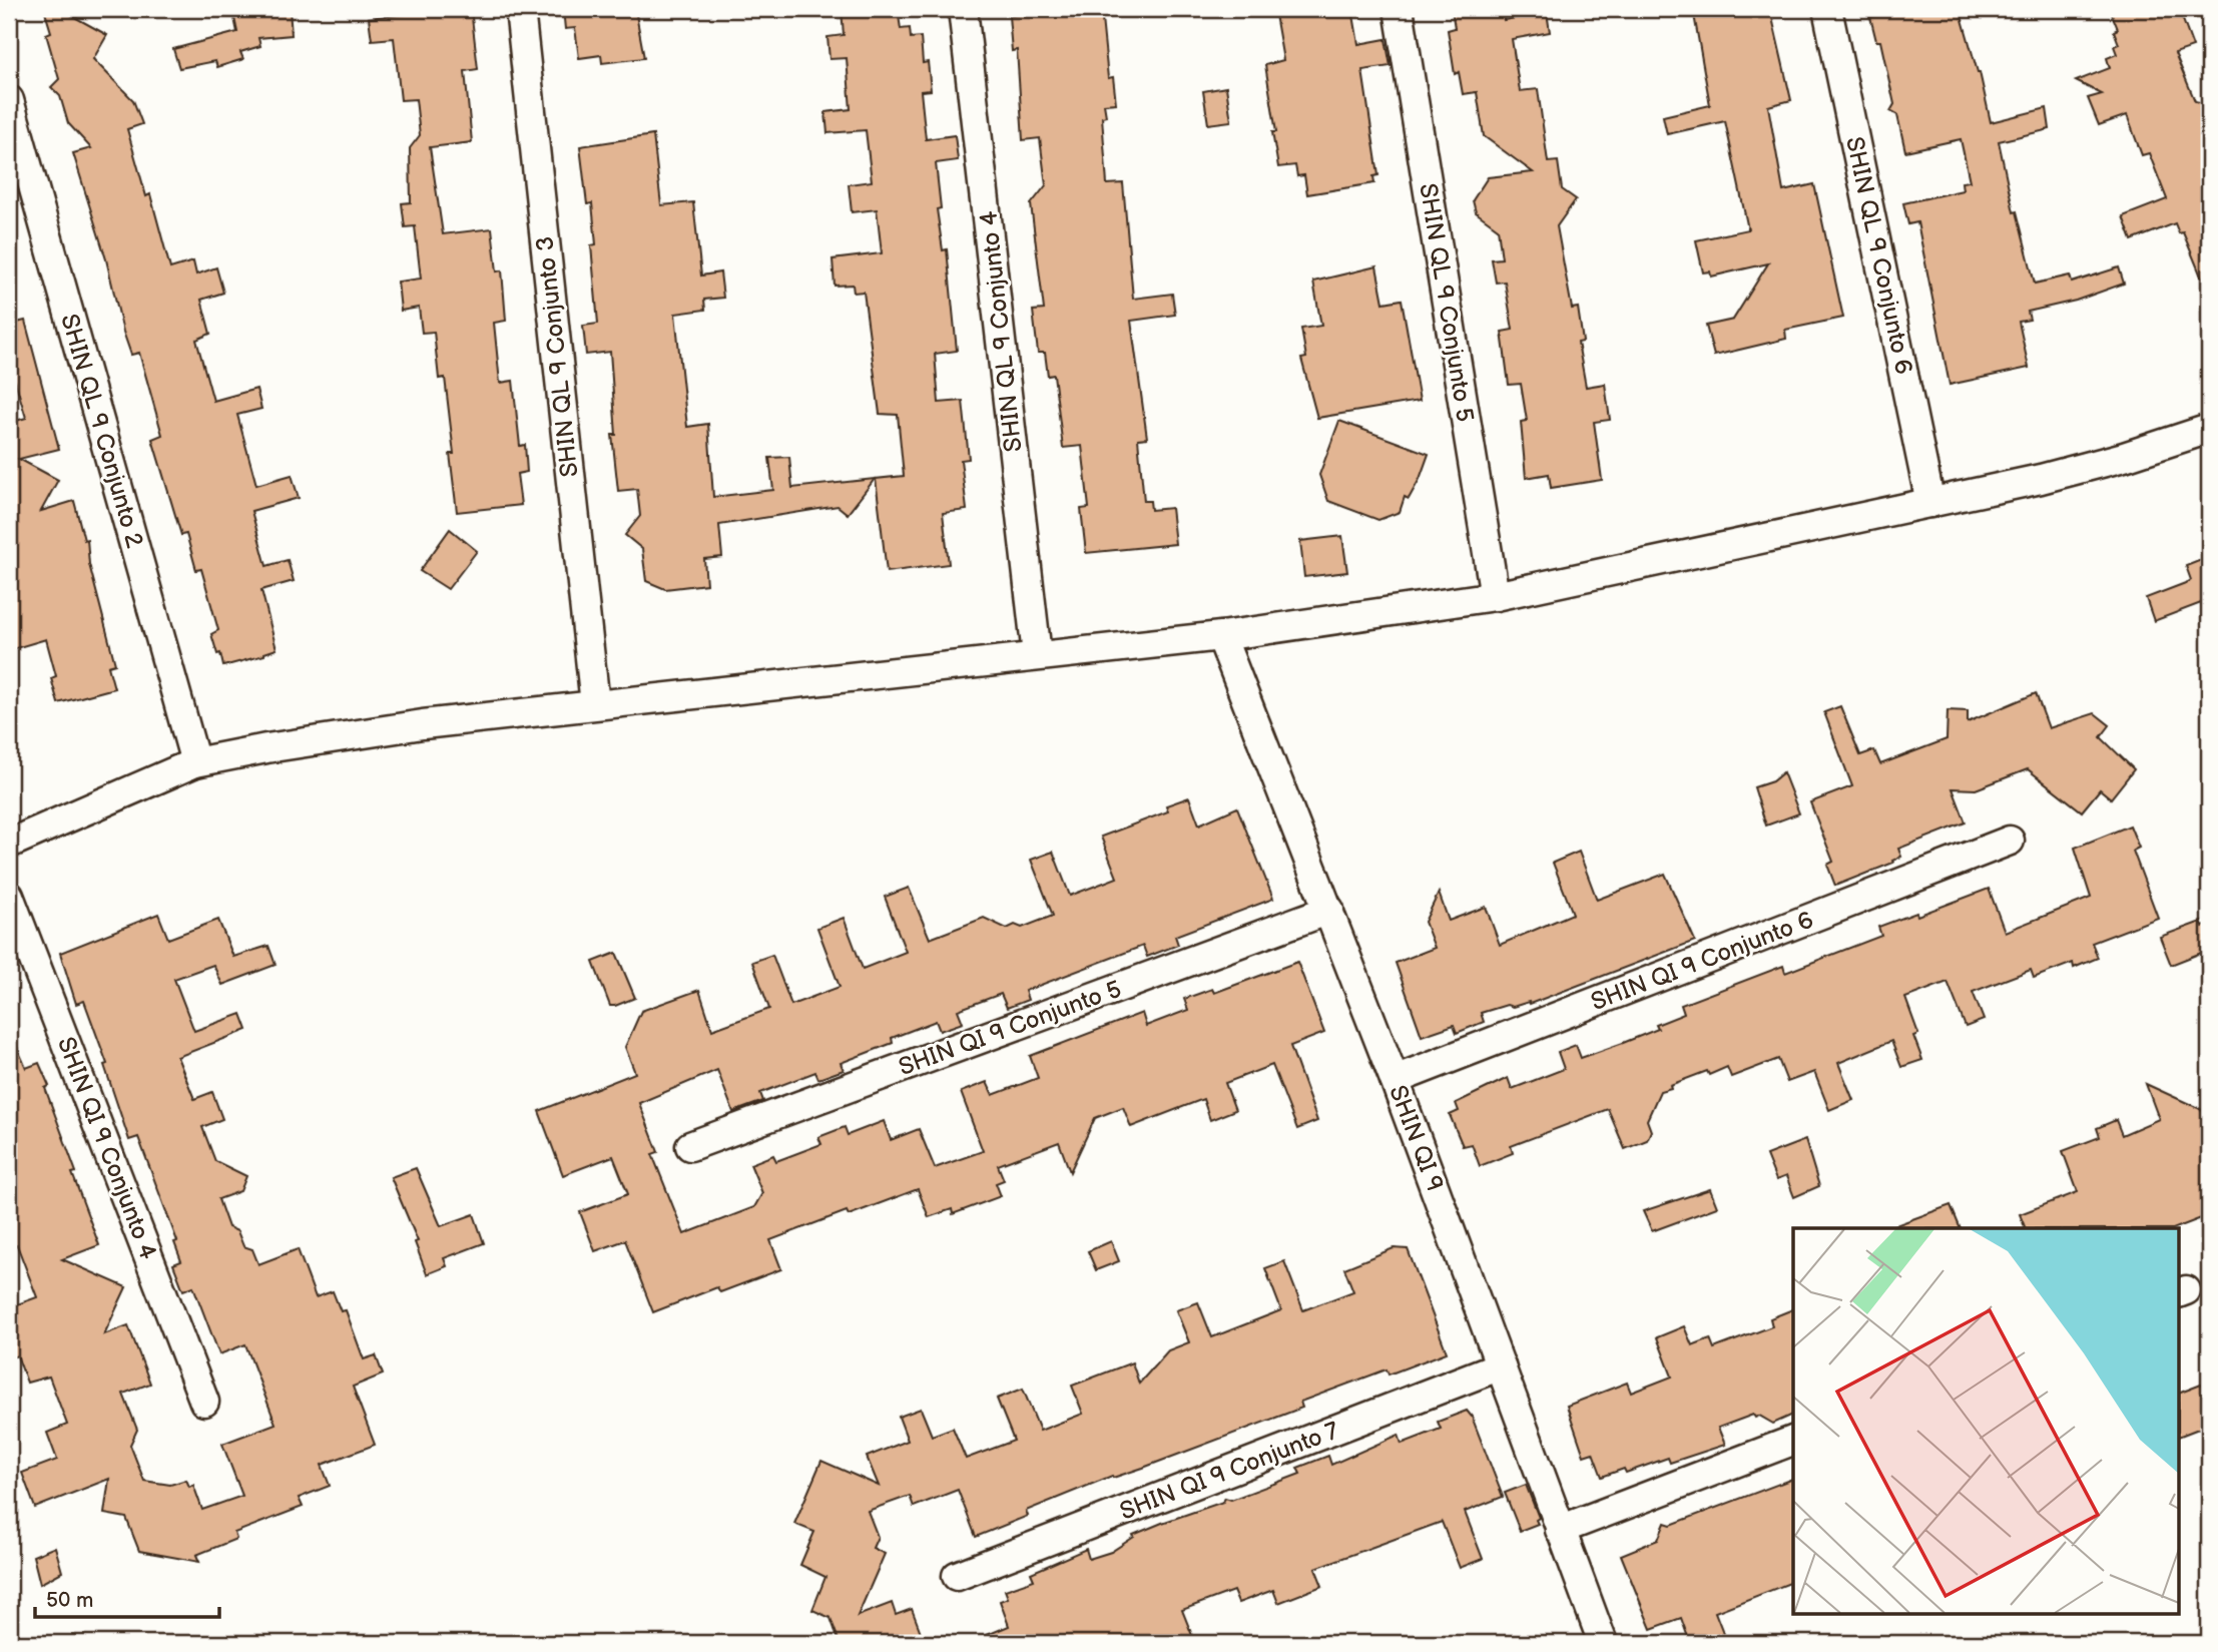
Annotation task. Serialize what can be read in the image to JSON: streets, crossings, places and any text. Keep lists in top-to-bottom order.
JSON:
{
  "streets": {
    "street": [
      "SHIN QL 9 Conjunto 6",
      "SHIN QL 9 Conjunto 5",
      "SHIN QL 9 Conjunto 4",
      "SHIN QL 9 Conjunto 3",
      "SHIN QL 9 Conjunto 2",
      "SHIN QI 9 Conjunto 6",
      "SHIN QI 9 Conjunto 5",
      "SHIN QI 9",
      "SHIN QI 9 Conjunto 4",
      "SHIN QI 9 Conjunto 7"
    ]
  },
  "crossings": [
    ["SHIN QI 9 Conjunto 6", "SHIN QI 9"],
    ["SHIN QI 9 Conjunto 5", "SHIN QI 9"],
    ["SHIN QI 9", "SHIN QI 9 Conjunto 7"]
  ],
  "scale_bar": "50 m"
}
